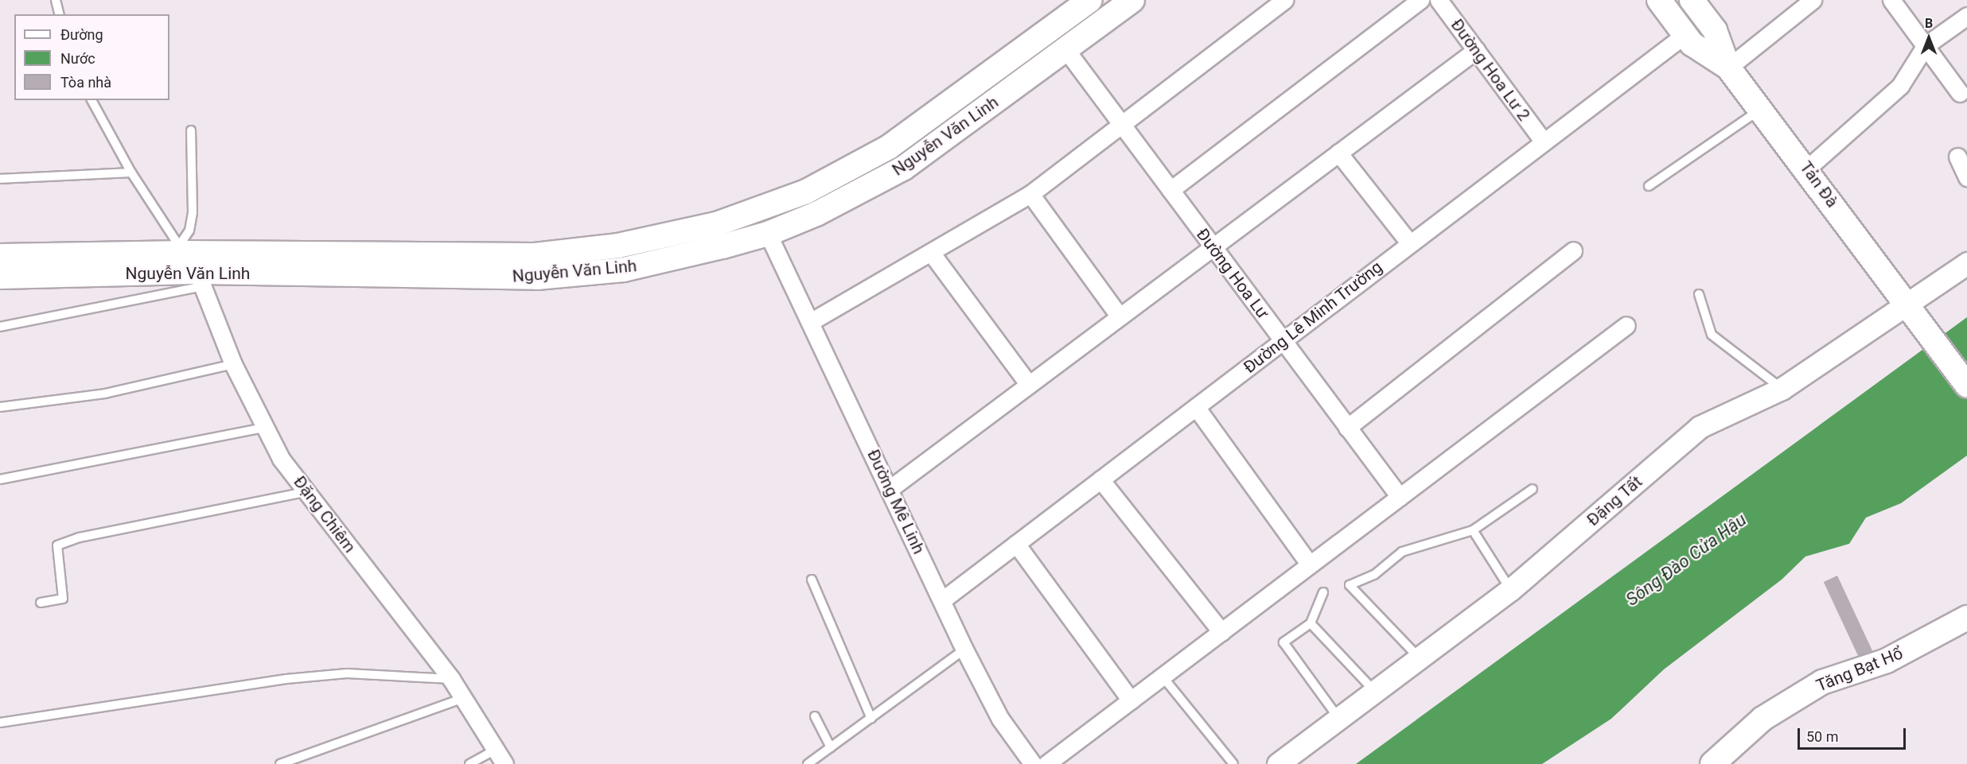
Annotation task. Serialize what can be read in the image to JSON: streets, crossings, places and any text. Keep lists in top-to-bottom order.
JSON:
{
  "streets": {
    "main road": ["Nguyễn Văn Linh", "Tản Đà", "Tăng Bạt Hổ"],
    "street": [
      "Đường Hoa Lư 2",
      "Đường Hoa Lư",
      "Đường Lê Minh Trường",
      "Đặng Tất",
      "Đường Mê Linh",
      "Đặng Chiêm"
    ]
  },
  "crossings": [
    ["Đường Hoa Lư 2", "Đường Lê Minh Trường"],
    ["Nguyễn Văn Linh", "Đường Hoa Lư"],
    ["Nguyễn Văn Linh", "Đường Mê Linh"],
    ["Nguyễn Văn Linh", "Đặng Chiêm"],
    ["Tản Đà", "Đường Lê Minh Trường"],
    ["Tản Đà", "Đặng Tất"],
    ["Đường Hoa Lư", "Đường Lê Minh Trường"],
    ["Đường Lê Minh Trường", "Đường Mê Linh"]
  ],
  "water": ["Sông Đào Cửa Hậu"],
  "legend": ["Đường", "Nước", "Tòa nhà"],
  "scale_bar": "50 m",
  "north": "top"
}
